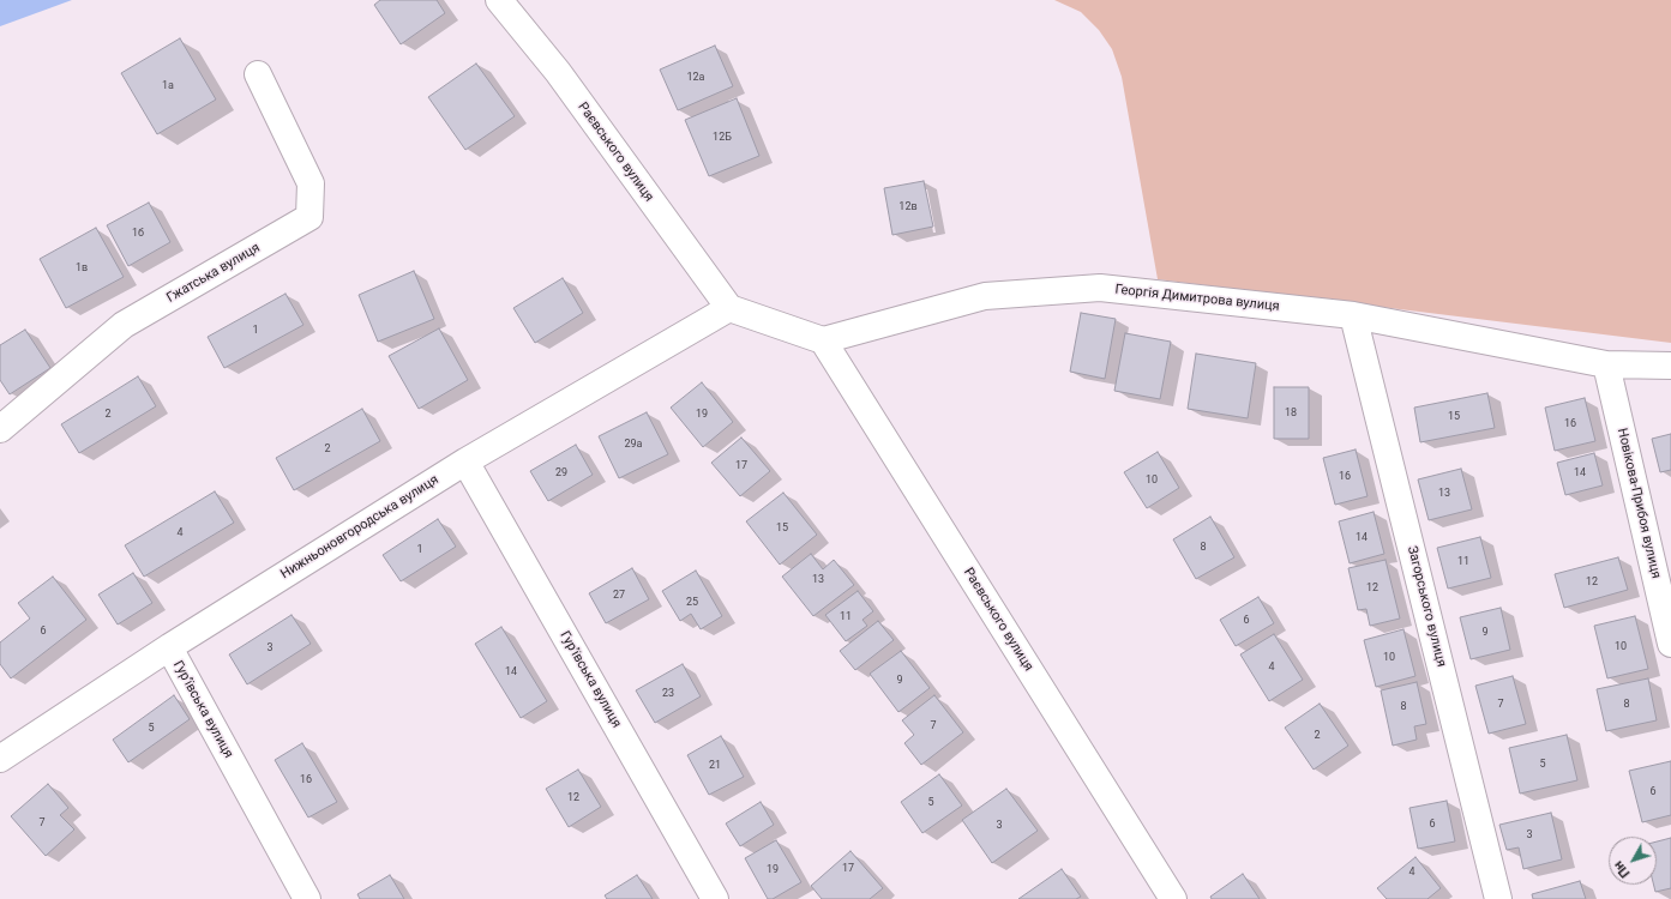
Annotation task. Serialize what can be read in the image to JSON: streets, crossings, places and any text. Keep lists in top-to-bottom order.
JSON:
{
  "streets": {
    "street": [
      "Раєвського вулиця",
      "Гжатська вулиця",
      "Георгія Димитрова вулиця",
      "Новікова-Прибоя вулиця",
      "Нижньоновгородська вулиця",
      "Загорського вулиця",
      "Гур’ївська вулиця"
    ]
  },
  "crossings": [
    ["Раєвського вулиця", "Георгія Димитрова вулиця"],
    ["Раєвського вулиця", "Нижньоновгородська вулиця"],
    ["Георгія Димитрова вулиця", "Новікова-Прибоя вулиця"],
    ["Георгія Димитрова вулиця", "Загорського вулиця"],
    ["Нижньоновгородська вулиця", "Гур’ївська вулиця"]
  ],
  "house_numbers": [
    "12а",
    "1а",
    "12Б",
    "12в",
    "1б",
    "1в",
    "1",
    "18",
    "2",
    "19",
    "15",
    "16",
    "29а",
    "2",
    "17",
    "29",
    "14",
    "16",
    "10",
    "13",
    "15",
    "4",
    "14",
    "8",
    "1",
    "11",
    "13",
    "12",
    "12",
    "27",
    "25",
    "11",
    "6",
    "6",
    "9",
    "10",
    "3",
    "10",
    "4",
    "14",
    "9",
    "23",
    "7",
    "8",
    "8",
    "7",
    "5",
    "2",
    "5",
    "21",
    "16",
    "6",
    "12",
    "5",
    "7",
    "6",
    "3",
    "3",
    "17",
    "19",
    "4"
  ],
  "north": "bottom left"
}
